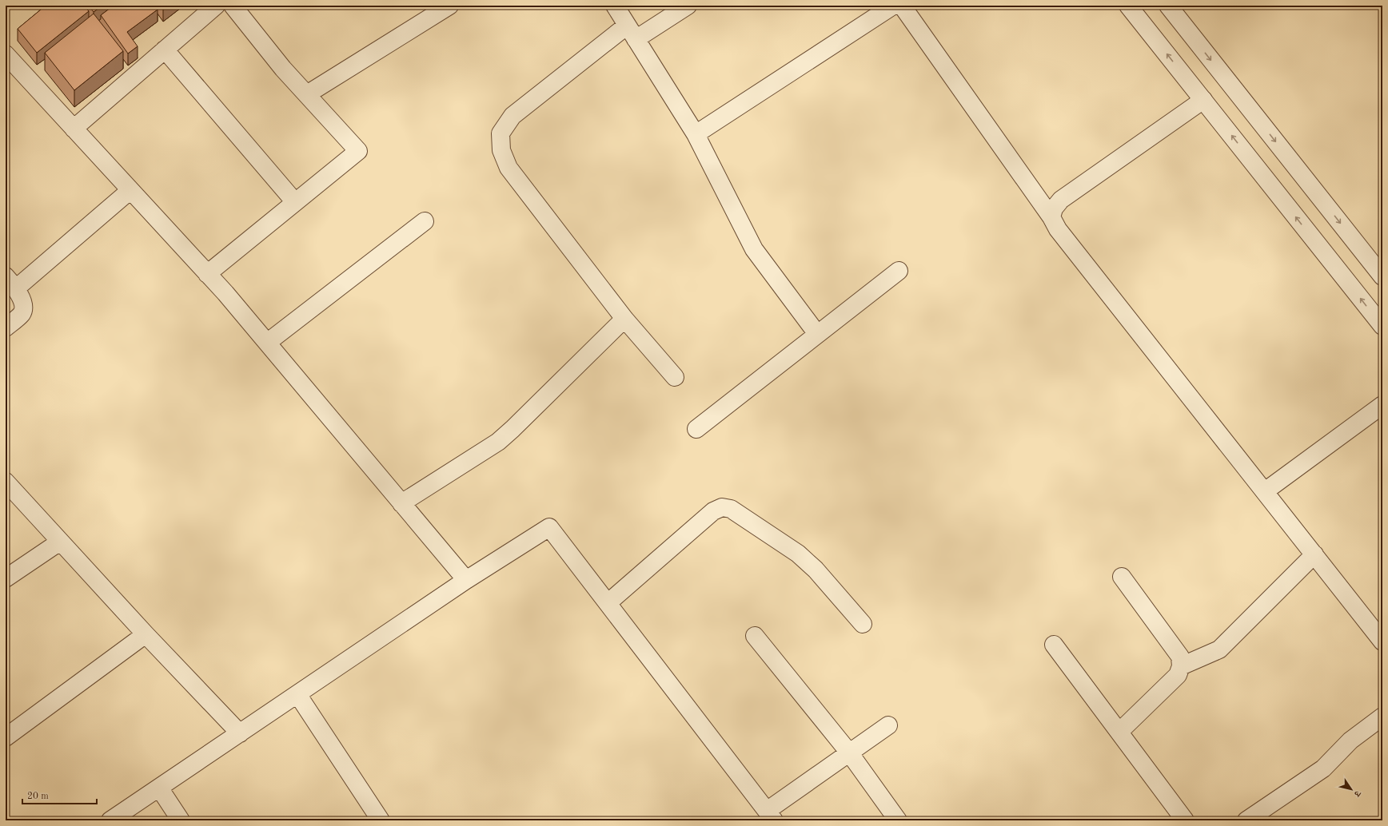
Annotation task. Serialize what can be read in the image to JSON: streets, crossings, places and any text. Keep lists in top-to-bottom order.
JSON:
{
  "scale_bar": "20 m",
  "north": "bottom right"
}
